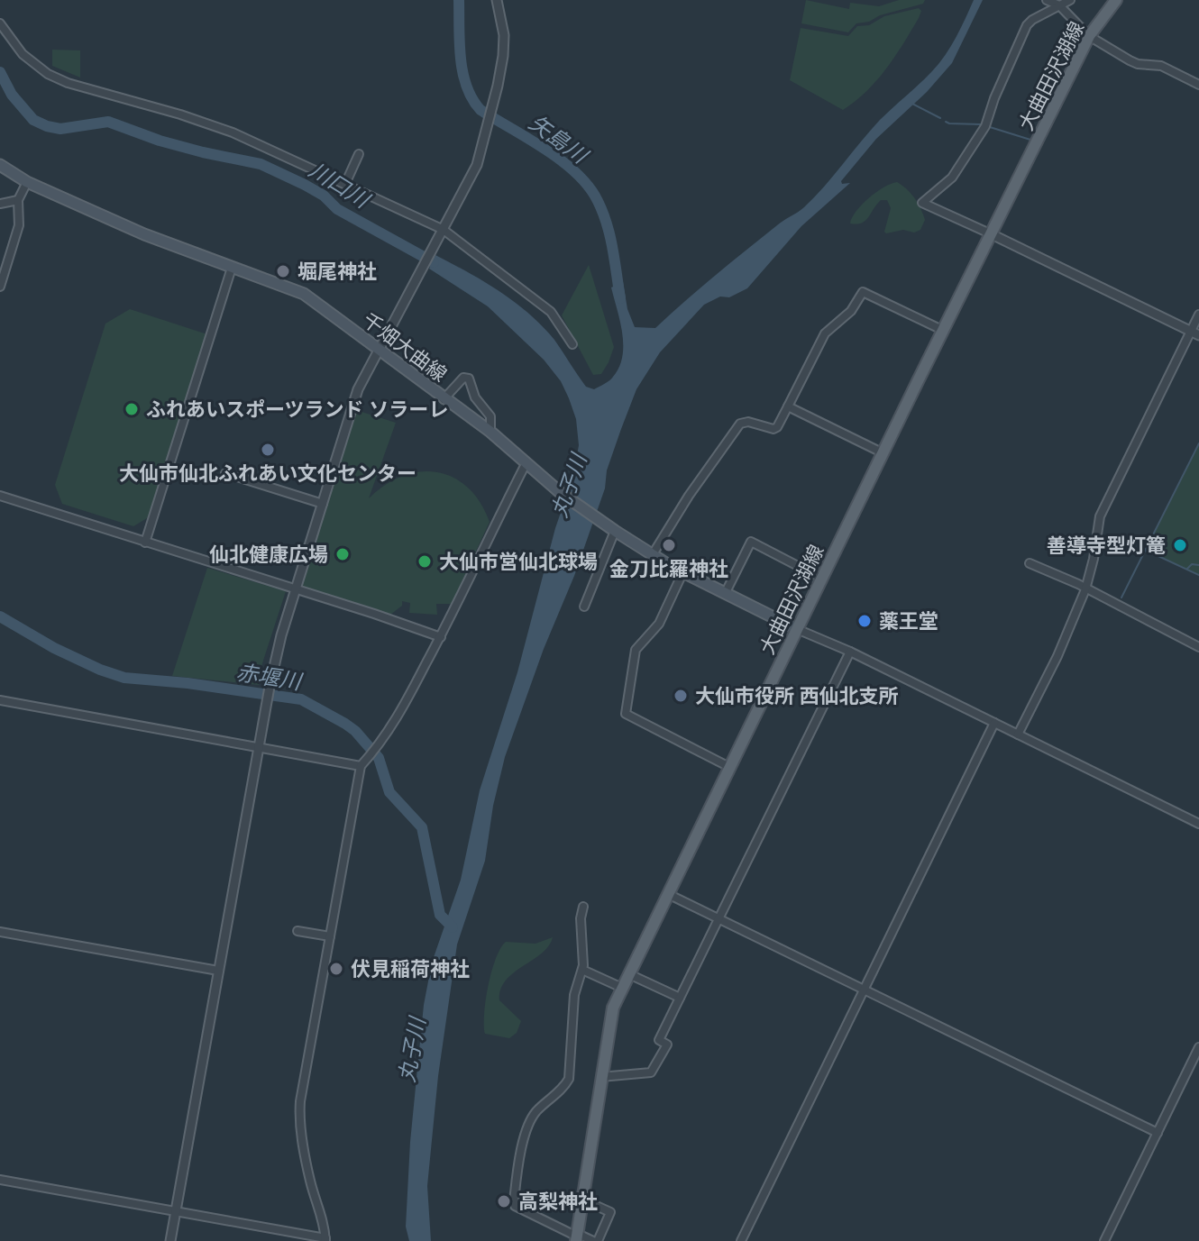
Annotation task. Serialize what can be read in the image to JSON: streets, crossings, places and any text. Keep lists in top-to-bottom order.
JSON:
{
  "streets": {
    "main road": ["大曲田沢湖線", "千畑大曲線"]
  },
  "crossings": [
    ["大曲田沢湖線", "千畑大曲線"]
  ],
  "water": [
    "矢島川",
    "川口川",
    "丸子川",
    "赤堰川"
  ],
  "places": [
    "堀尾神社",
    "ふれあいスポーツランド ソラーレ",
    "大仙市仙北ふれあい文化センター",
    "金刀比羅神社",
    "善導寺型灯篭",
    "仙北健康広場",
    "大仙市営仙北球場",
    "薬王堂",
    "大仙市役所 西仙北支所",
    "伏見稲荷神社",
    "高梨神社"
  ]
}
